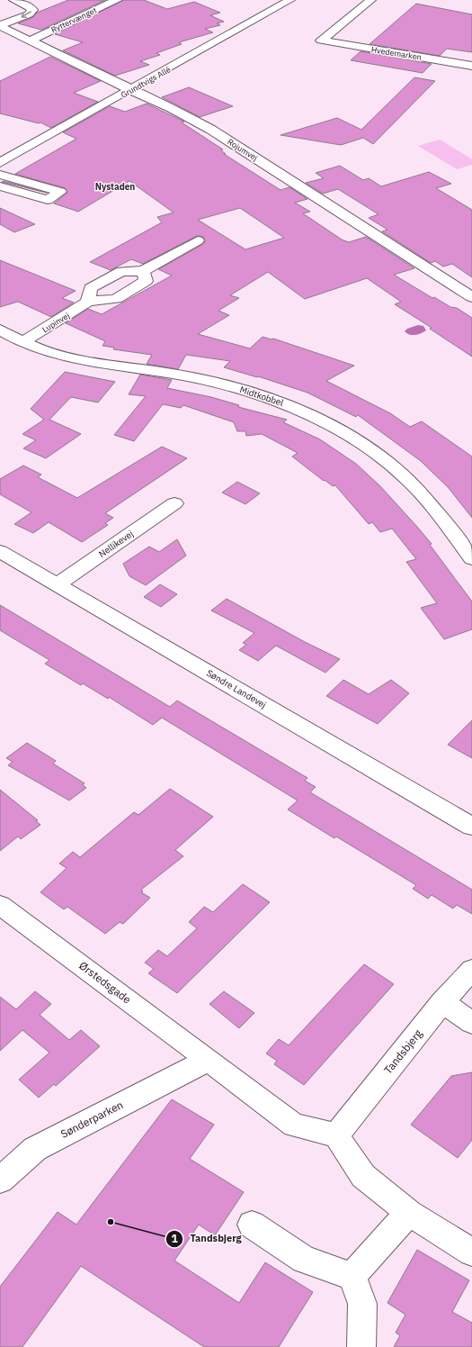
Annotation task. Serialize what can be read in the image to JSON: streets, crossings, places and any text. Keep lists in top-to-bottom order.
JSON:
{
  "streets": {
    "street": [
      "Ryttervænget",
      "Hvedemarken",
      "Grundtvigs Allé",
      "Rojumvej",
      "Lupinvej",
      "Midtkobbel",
      "Nellikevej",
      "Søndre Landevej",
      "Ørstedsgade",
      "Tandsbjerg",
      "Sønderparken"
    ]
  },
  "crossings": [
    ["Ryttervænget", "Rojumvej"],
    ["Grundtvigs Allé", "Rojumvej"],
    ["Lupinvej", "Midtkobbel"],
    ["Nellikevej", "Søndre Landevej"],
    ["Ørstedsgade", "Sønderparken"]
  ],
  "districts": ["Nystaden"],
  "places": ["Tandsbjerg"]
}
